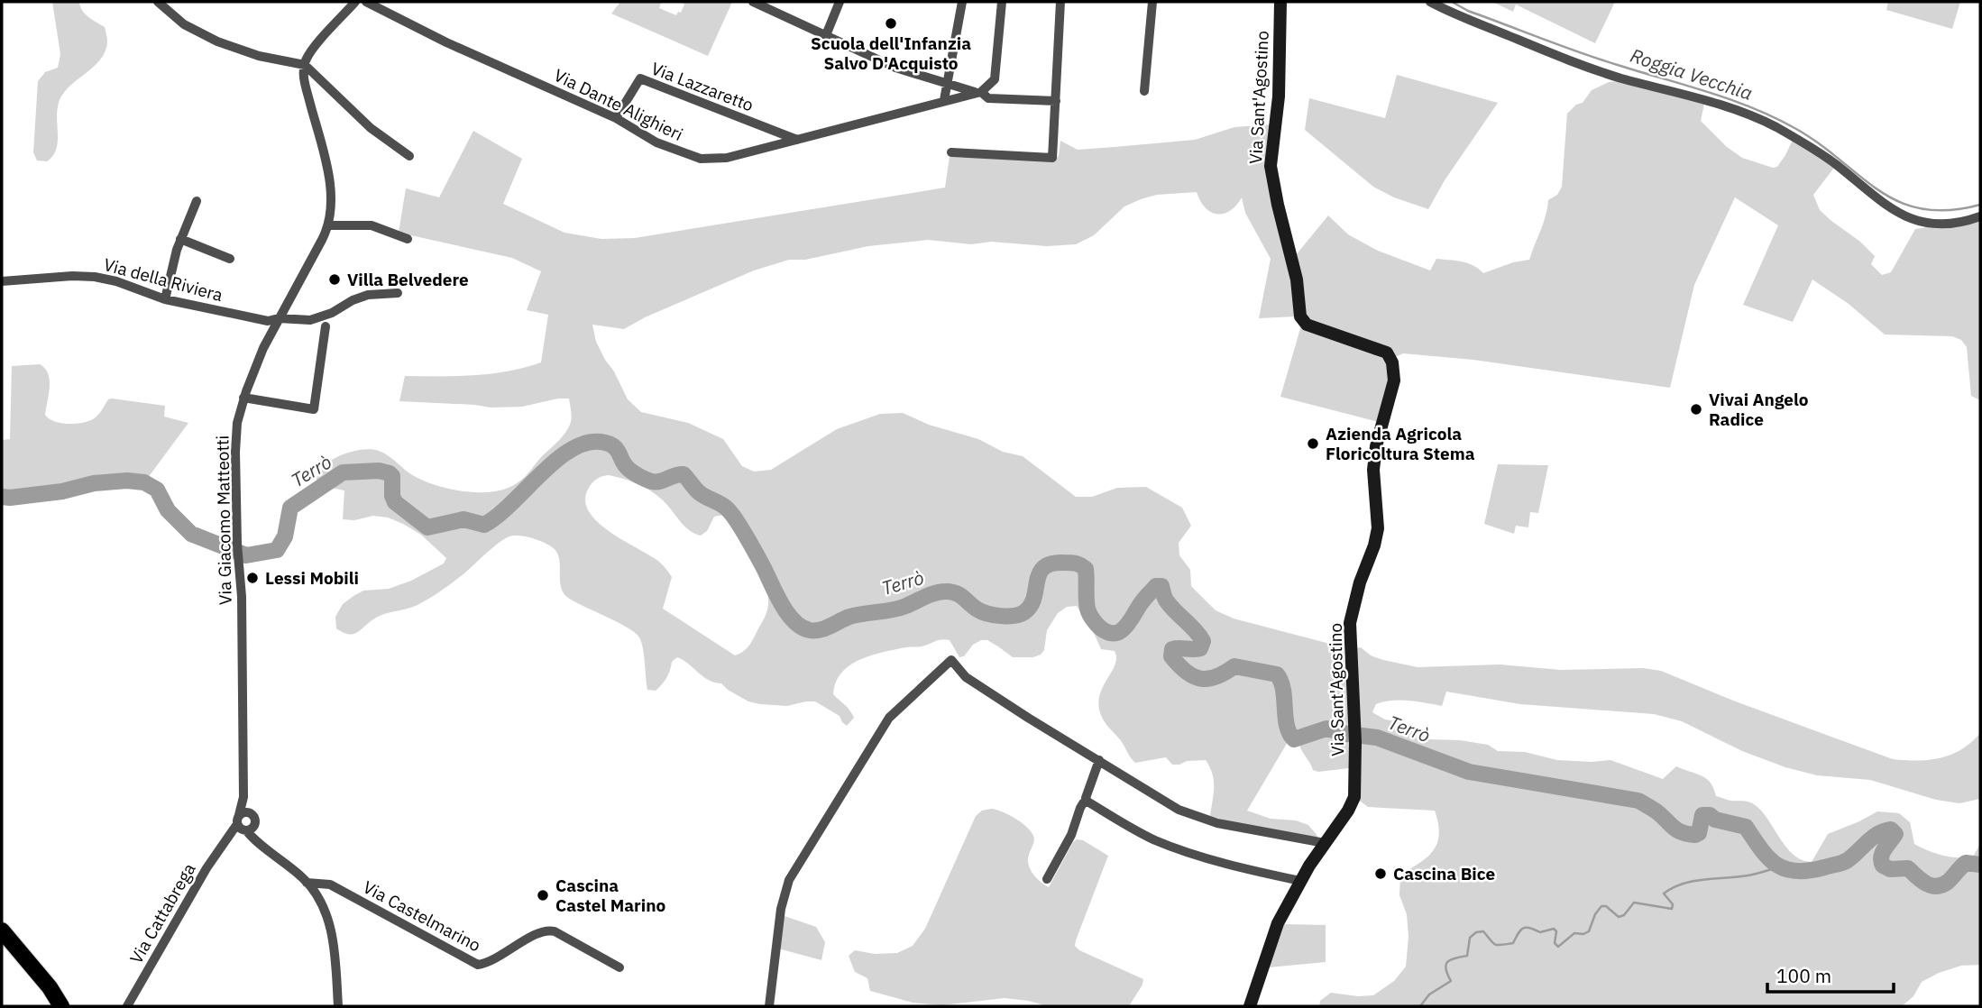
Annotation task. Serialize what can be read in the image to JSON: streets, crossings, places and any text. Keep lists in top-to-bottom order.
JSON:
{
  "streets": {
    "street": [
      "Via Lazzaretto",
      "Via Sant'Agostino",
      "Via Dante Alighieri",
      "Via della Riviera",
      "Via Giacomo Matteotti",
      "Via Cattabrega",
      "Via Castelmarino"
    ]
  },
  "crossings": [
    ["Via Lazzaretto", "Via Dante Alighieri"],
    ["Via della Riviera", "Via Giacomo Matteotti"],
    ["Via Giacomo Matteotti", "Via Cattabrega"]
  ],
  "water": ["Roggia Vecchia", "Terrò"],
  "places": [
    "Scuola dell'Infanzia Salvo D'Acquisto",
    "Villa Belvedere",
    "Vivai Angelo Radice",
    "Azienda Agricola Floricoltura Stema",
    "Lessi Mobili",
    "Cascina Bice",
    "Cascina Castel Marino"
  ],
  "scale_bar": "100 m"
}
